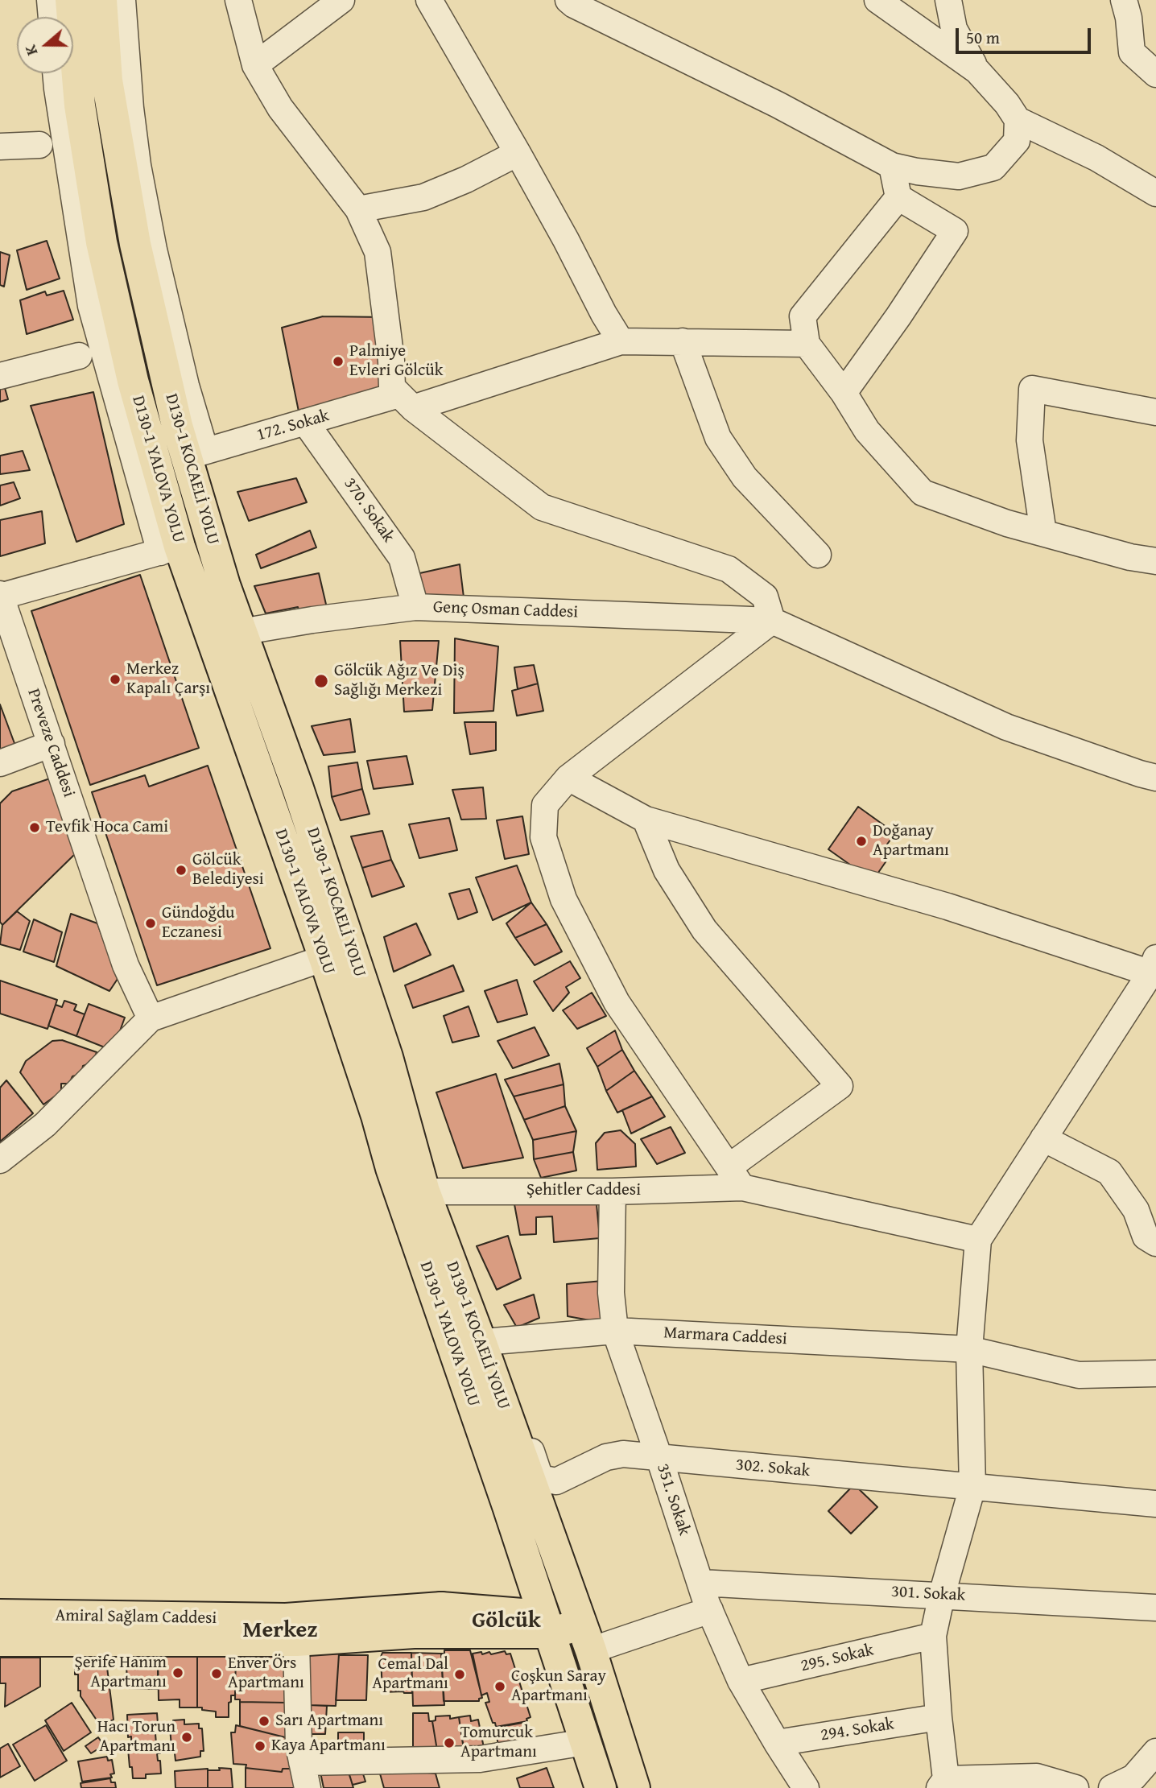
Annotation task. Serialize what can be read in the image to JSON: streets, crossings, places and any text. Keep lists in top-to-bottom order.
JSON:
{
  "streets": {
    "main road": ["D130-1 YALOVA YOLU", "D130-1 KOCAELİ YOLU", "Amiral Sağlam Caddesi"],
    "street": [
      "172. Sokak",
      "370. Sokak",
      "Genç Osman Caddesi",
      "Preveze Caddesi",
      "Şehitler Caddesi",
      "Marmara Caddesi",
      "302. Sokak",
      "351. Sokak",
      "301. Sokak",
      "295. Sokak",
      "294. Sokak"
    ]
  },
  "crossings": [
    ["172. Sokak", "D130-1 KOCAELİ YOLU"],
    ["172. Sokak", "370. Sokak"],
    ["D130-1 YALOVA YOLU", "Amiral Sağlam Caddesi"],
    ["D130-1 KOCAELİ YOLU", "Genç Osman Caddesi"],
    ["D130-1 KOCAELİ YOLU", "Şehitler Caddesi"],
    ["D130-1 KOCAELİ YOLU", "Marmara Caddesi"],
    ["D130-1 KOCAELİ YOLU", "302. Sokak"],
    ["370. Sokak", "Genç Osman Caddesi"],
    ["Şehitler Caddesi", "351. Sokak"],
    ["Marmara Caddesi", "302. Sokak"],
    ["Marmara Caddesi", "351. Sokak"],
    ["302. Sokak", "351. Sokak"],
    ["351. Sokak", "301. Sokak"],
    ["351. Sokak", "295. Sokak"],
    ["351. Sokak", "294. Sokak"]
  ],
  "districts": ["Gölcük", "Merkez"],
  "places": [
    "Palmiye Evleri Gölcük",
    "Merkez Kapalı Çarşı",
    "Gölcük Ağız Ve Diş Sağlığı Merkezi",
    "Tevfik Hoca Cami",
    "Doğanay Apartmanı",
    "Gölcük Belediyesi",
    "Gündoğdu Eczanesi",
    "Şerife Hanım Apartmanı",
    "Enver Örs Apartmanı",
    "Cemal Dal Apartmanı",
    "Coşkun Saray Apartmanı",
    "Sarı Apartmanı",
    "Hacı Torun Apartmanı",
    "Tomurcuk Apartmanı",
    "Kaya Apartmanı"
  ],
  "scale_bar": "50 m",
  "north": "left"
}
